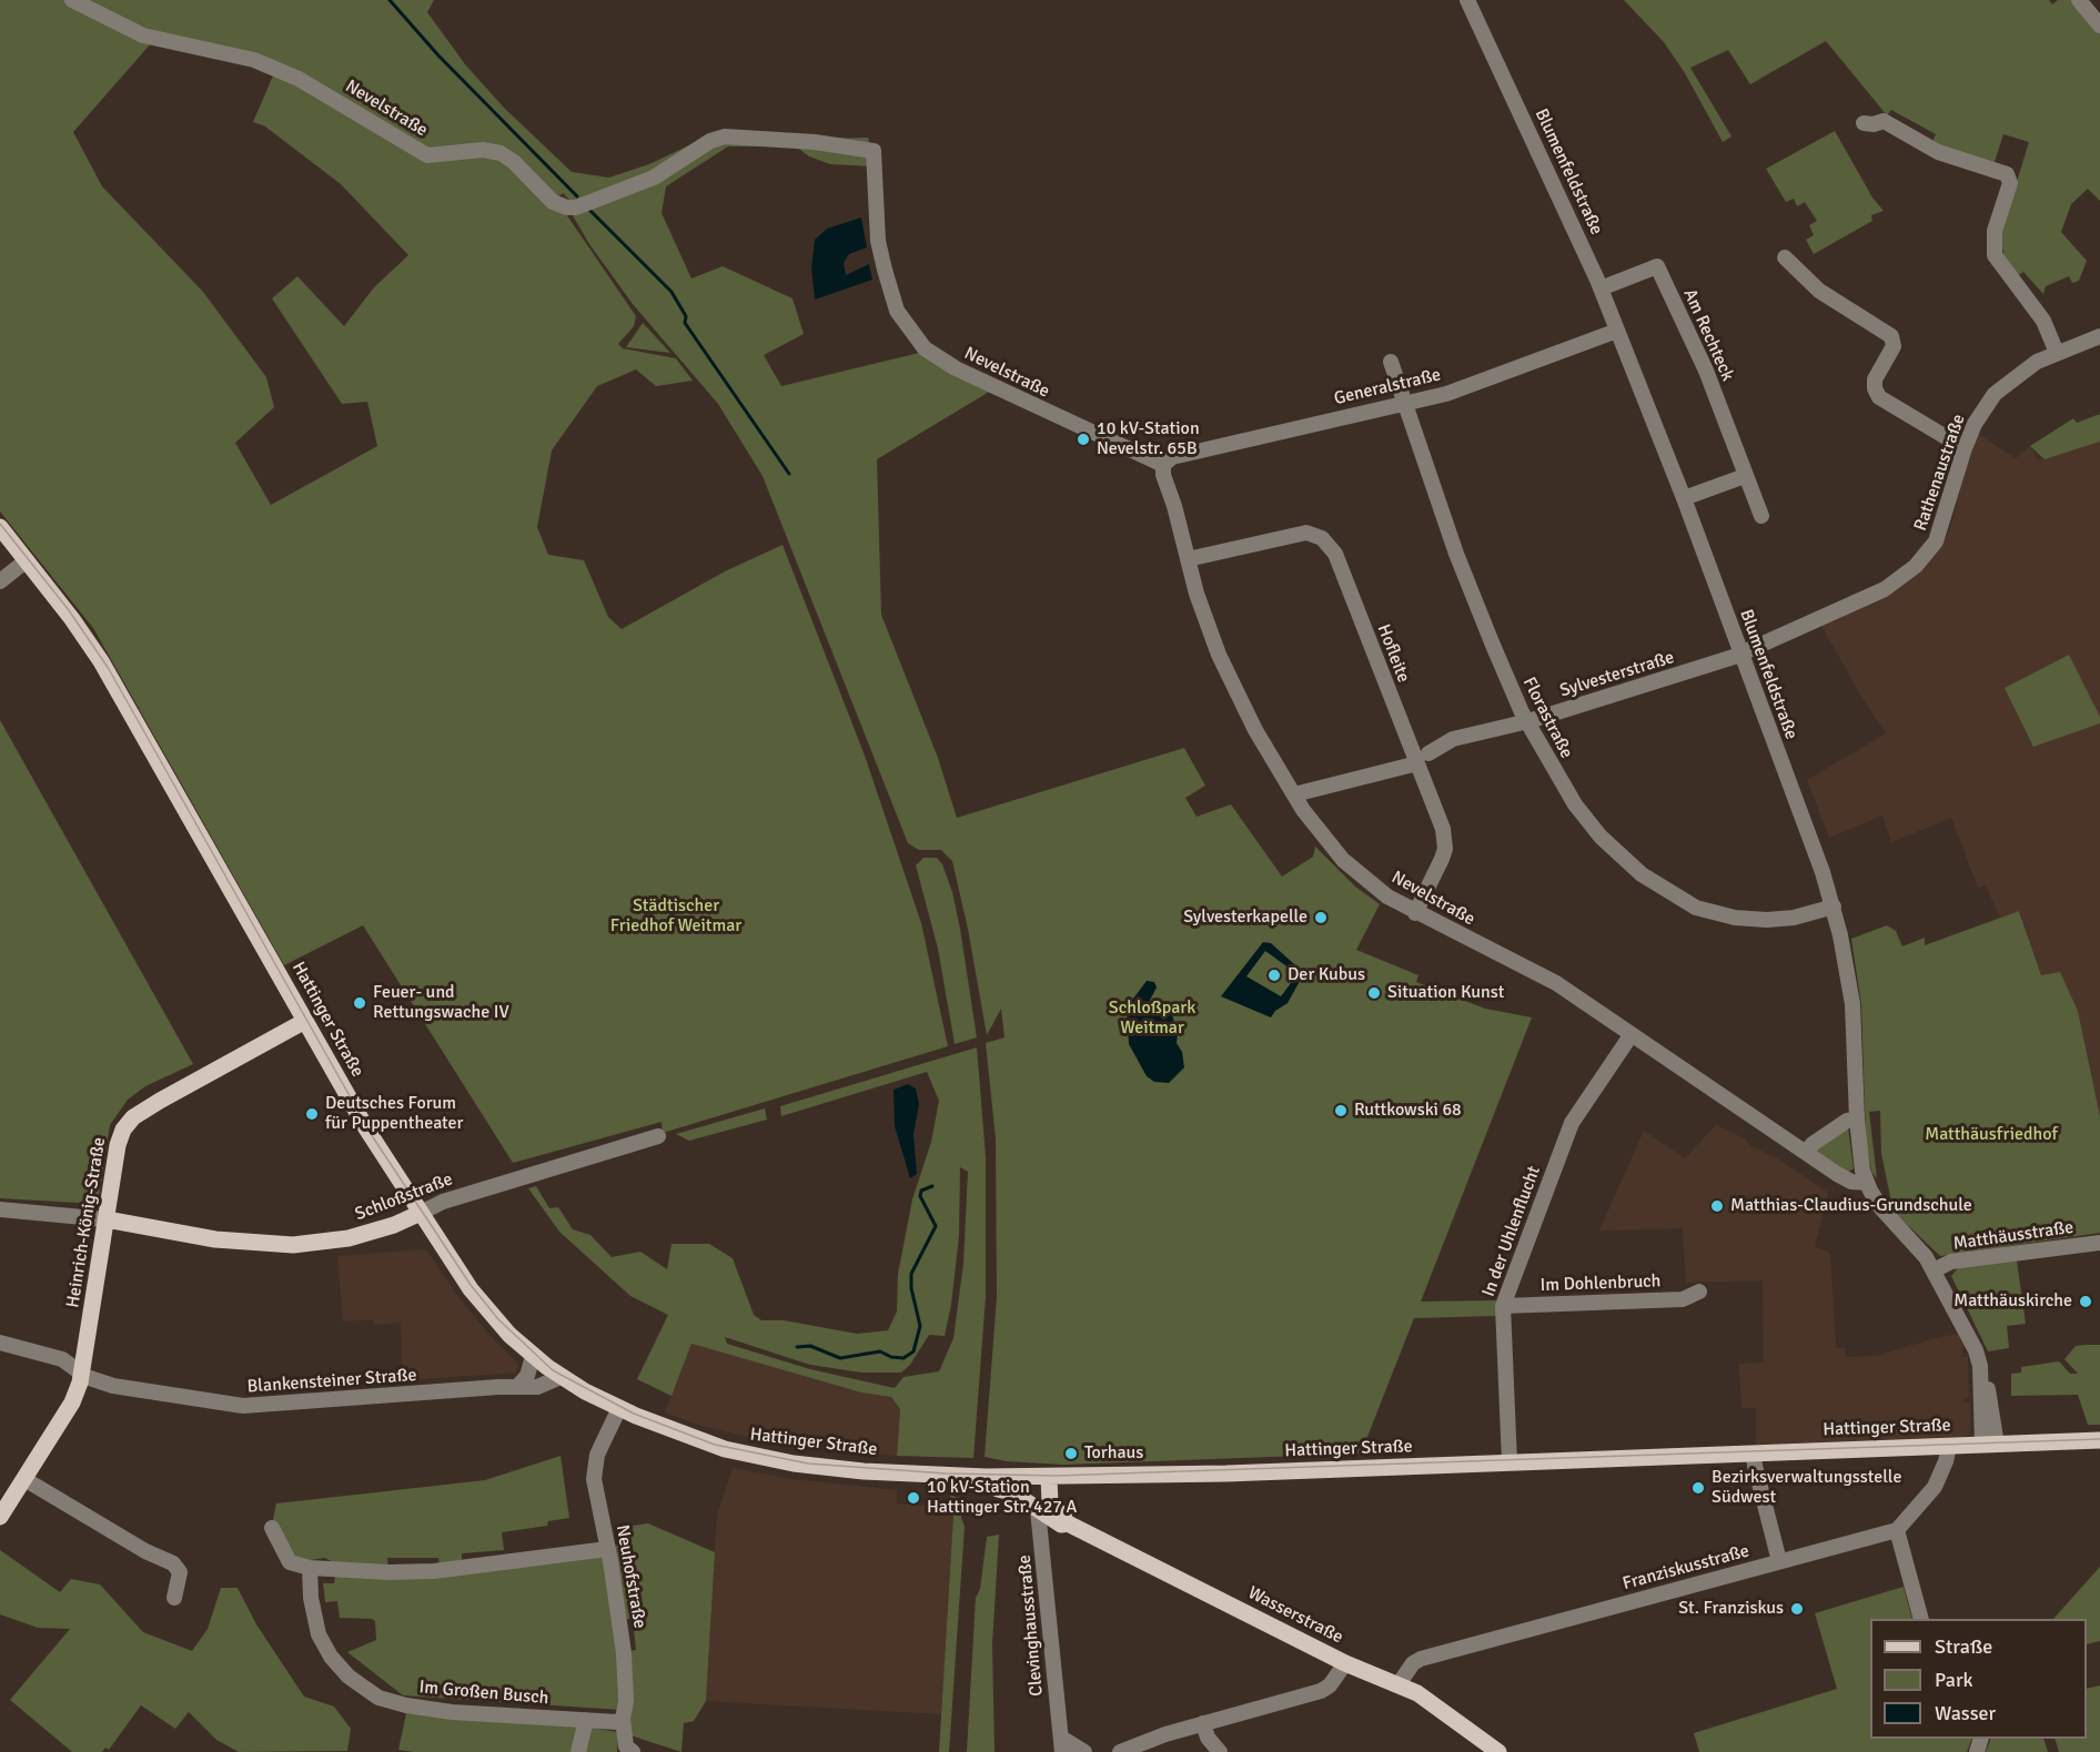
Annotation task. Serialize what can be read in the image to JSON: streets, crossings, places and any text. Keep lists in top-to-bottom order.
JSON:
{
  "streets": {
    "main road": [
      "Hattinger Straße",
      "Schloßstraße",
      "Heinrich-König-Straße",
      "Wasserstraße"
    ],
    "street": [
      "Nevelstraße",
      "Blumenfeldstraße",
      "Am Rechteck",
      "Generalstraße",
      "Rathenaustraße",
      "Hofleite",
      "Sylvesterstraße",
      "Florastraße",
      "In der Uhlenflucht",
      "Matthäusstraße",
      "Im Dohlenbruch",
      "Blankensteiner Straße",
      "Franziskusstraße",
      "Neuhofstraße",
      "Clevinghausstraße",
      "Im Großen Busch"
    ]
  },
  "crossings": [
    ["Nevelstraße", "Blumenfeldstraße"],
    ["Nevelstraße", "Generalstraße"],
    ["Nevelstraße", "Hofleite"],
    ["Nevelstraße", "Sylvesterstraße"],
    ["Nevelstraße", "In der Uhlenflucht"],
    ["Blumenfeldstraße", "Am Rechteck"],
    ["Blumenfeldstraße", "Generalstraße"],
    ["Blumenfeldstraße", "Rathenaustraße"],
    ["Blumenfeldstraße", "Sylvesterstraße"],
    ["Blumenfeldstraße", "Florastraße"],
    ["Blumenfeldstraße", "Hattinger Straße"],
    ["Blumenfeldstraße", "Matthäusstraße"],
    ["Generalstraße", "Florastraße"],
    ["Rathenaustraße", "Sylvesterstraße"],
    ["Hofleite", "Sylvesterstraße"],
    ["Sylvesterstraße", "Florastraße"],
    ["Hattinger Straße", "Schloßstraße"],
    ["Hattinger Straße", "Heinrich-König-Straße"],
    ["Hattinger Straße", "In der Uhlenflucht"],
    ["Hattinger Straße", "Blankensteiner Straße"],
    ["Hattinger Straße", "Neuhofstraße"],
    ["Hattinger Straße", "Wasserstraße"],
    ["Schloßstraße", "Heinrich-König-Straße"],
    ["Heinrich-König-Straße", "Blankensteiner Straße"],
    ["In der Uhlenflucht", "Im Dohlenbruch"],
    ["Franziskusstraße", "Wasserstraße"],
    ["Neuhofstraße", "Im Großen Busch"],
    ["Wasserstraße", "Clevinghausstraße"]
  ],
  "parks": ["Städtischer Friedhof Weitmar", "Schloßpark Weitmar", "Matthäusfriedhof"],
  "places": [
    "10 kV-Station Nevelstr. 65B",
    "Sylvesterkapelle",
    "Der Kubus",
    "Situation Kunst",
    "Feuer- und Rettungswache IV",
    "Ruttkowski 68",
    "Deutsches Forum für Puppentheater",
    "Matthias-Claudius-Grundschule",
    "Matthäuskirche",
    "Torhaus",
    "Bezirksverwaltungsstelle Südwest",
    "10 kV-Station Hattinger Str. 427 A",
    "St. Franziskus"
  ],
  "legend": ["Straße", "Park", "Wasser"]
}
